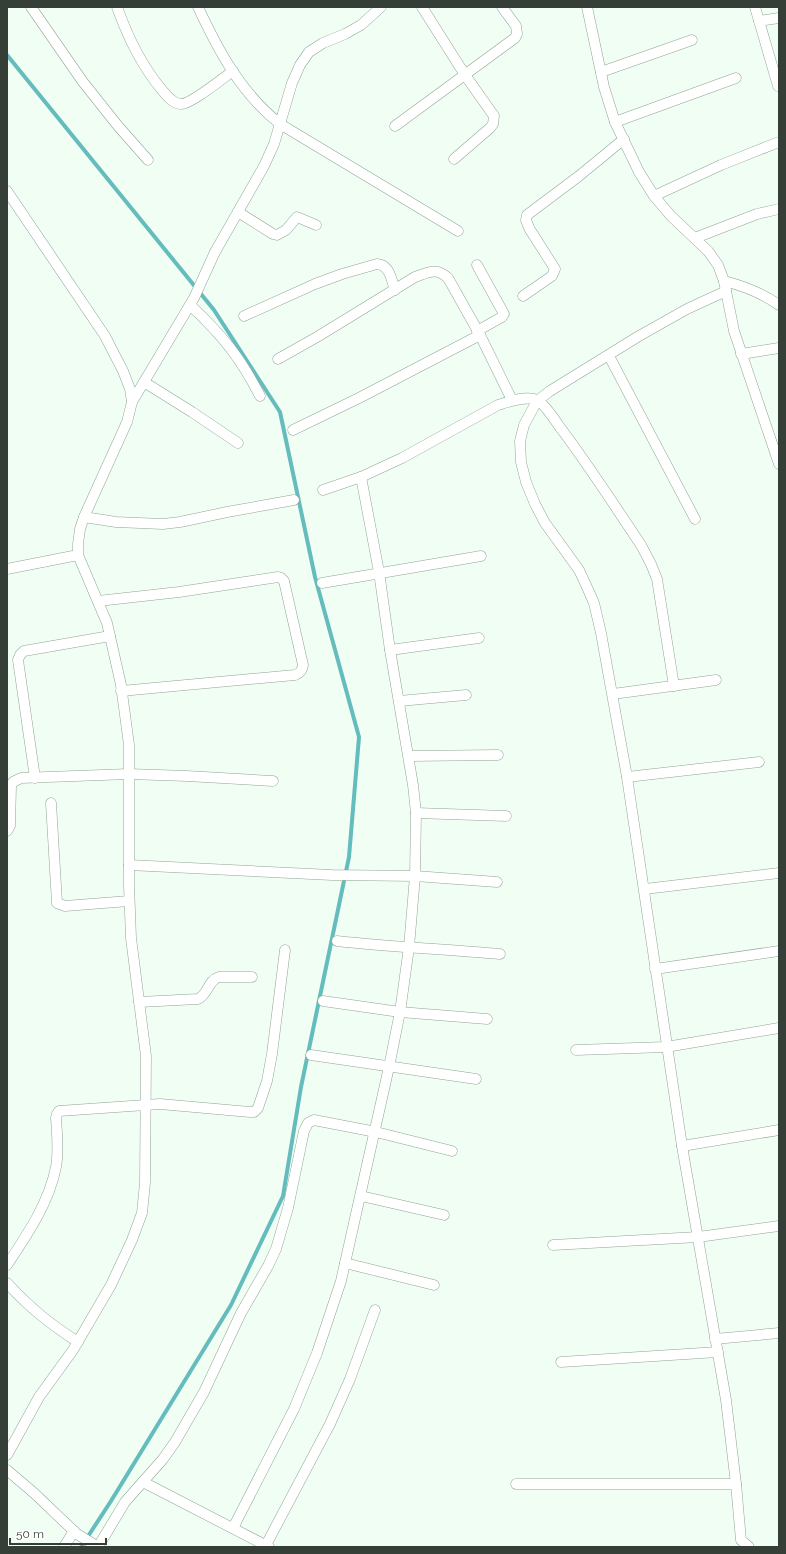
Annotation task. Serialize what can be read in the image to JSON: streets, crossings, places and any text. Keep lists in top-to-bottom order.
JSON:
{
  "scale_bar": "50 m"
}
